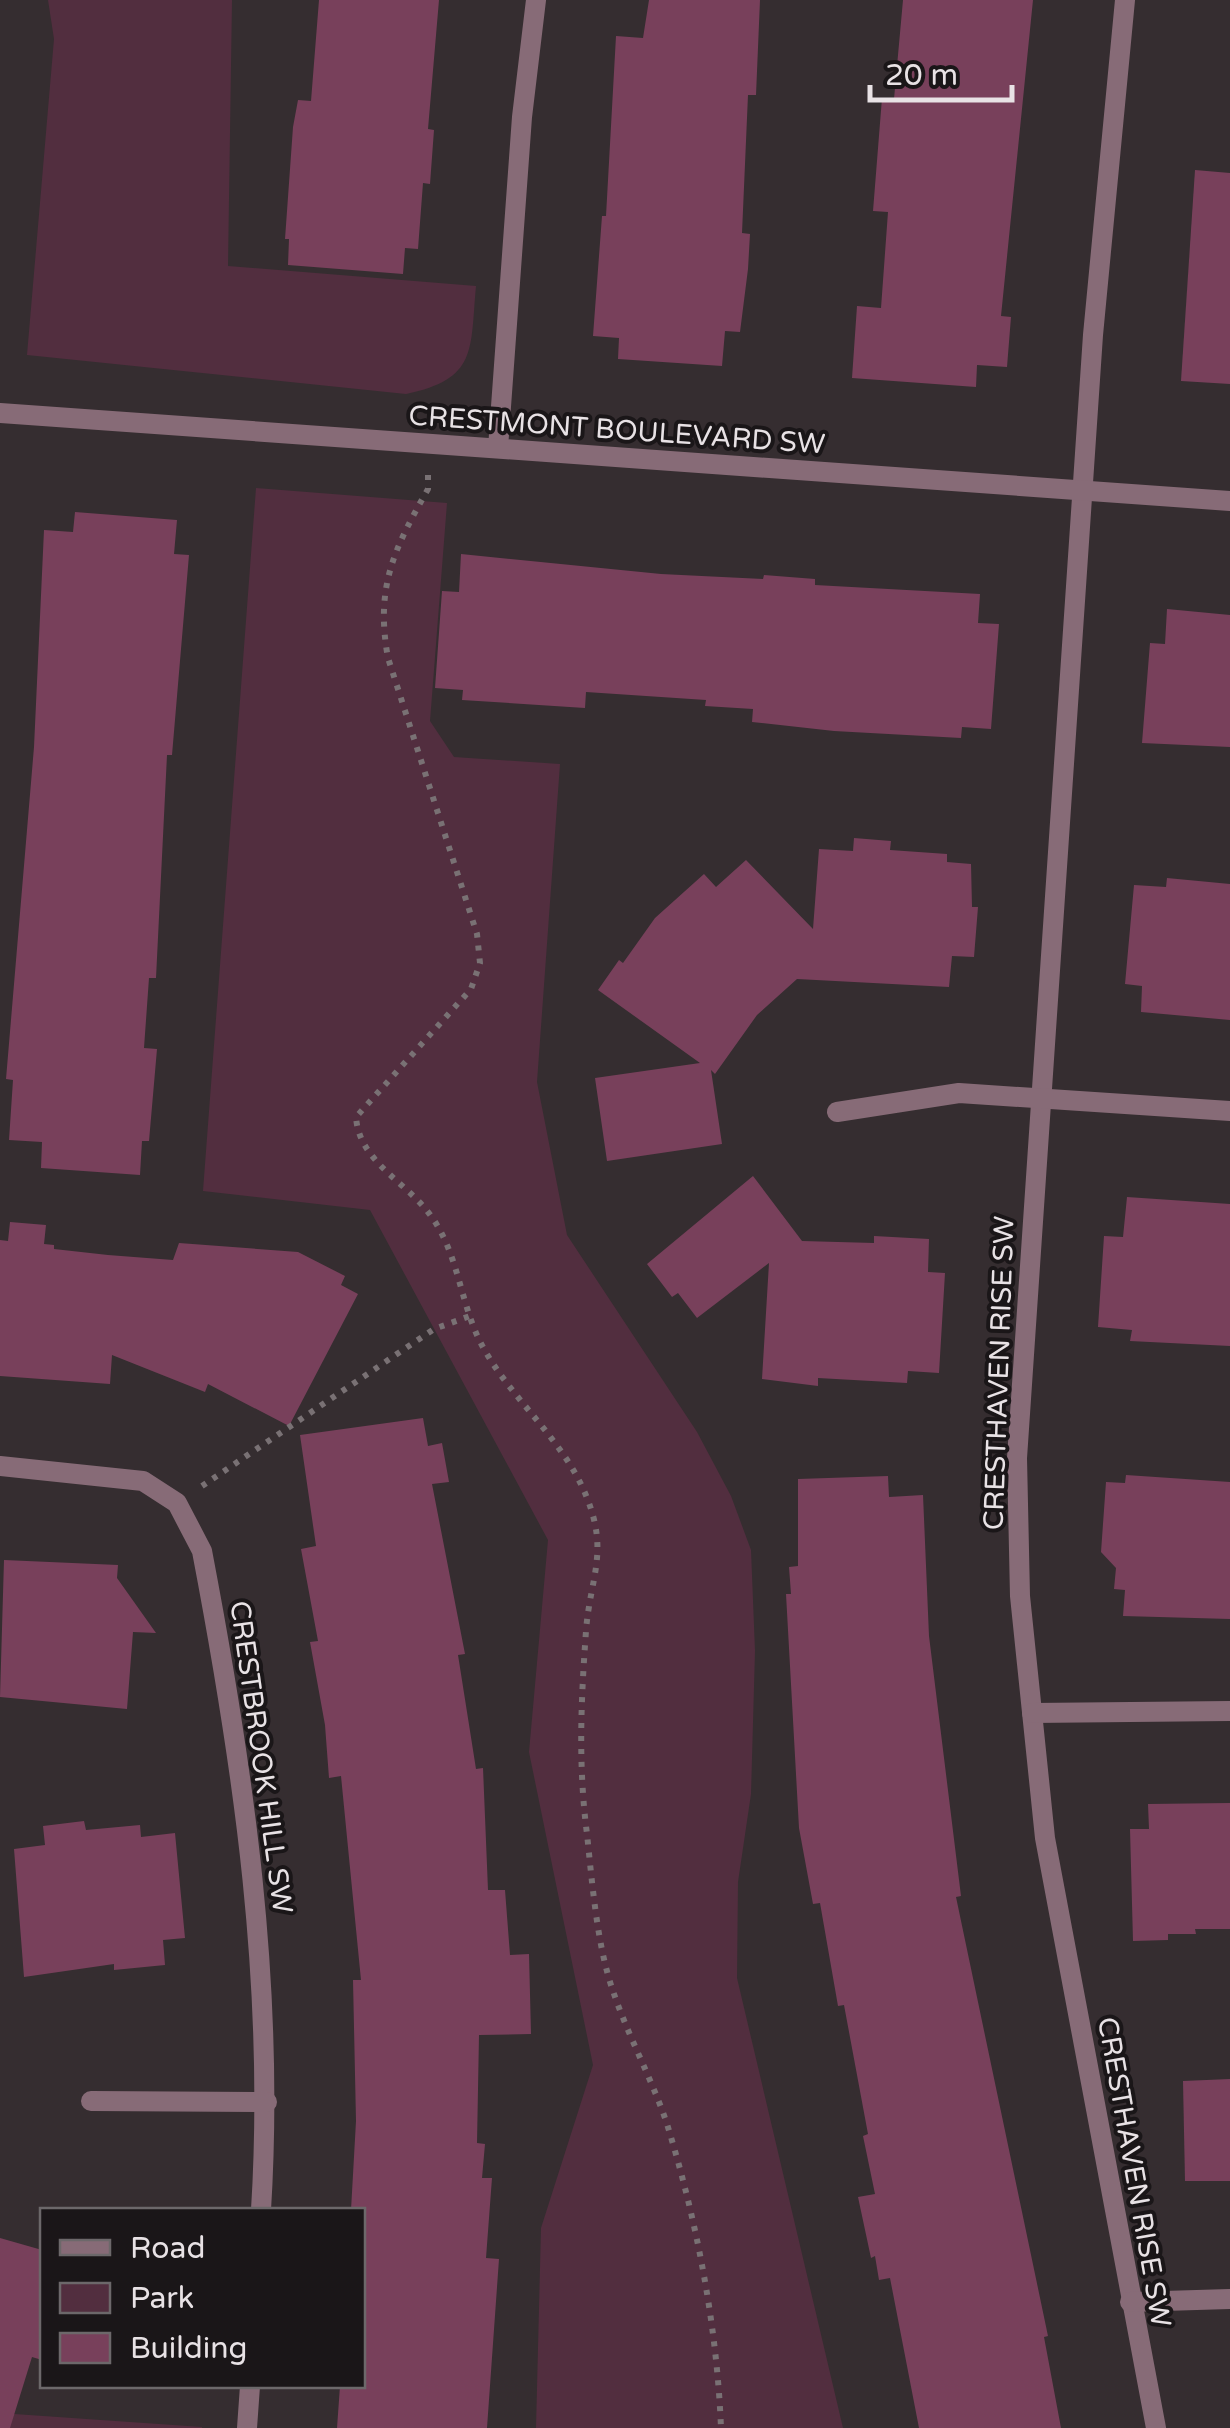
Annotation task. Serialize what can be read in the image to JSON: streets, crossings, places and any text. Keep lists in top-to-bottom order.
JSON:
{
  "streets": {
    "street": ["CRESTMONT BOULEVARD SW", "CRESTHAVEN RISE SW", "CRESTBROOK HILL SW"]
  },
  "crossings": [
    ["CRESTMONT BOULEVARD SW", "CRESTHAVEN RISE SW"]
  ],
  "legend": ["Road", "Park", "Building"],
  "scale_bar": "20 m"
}
